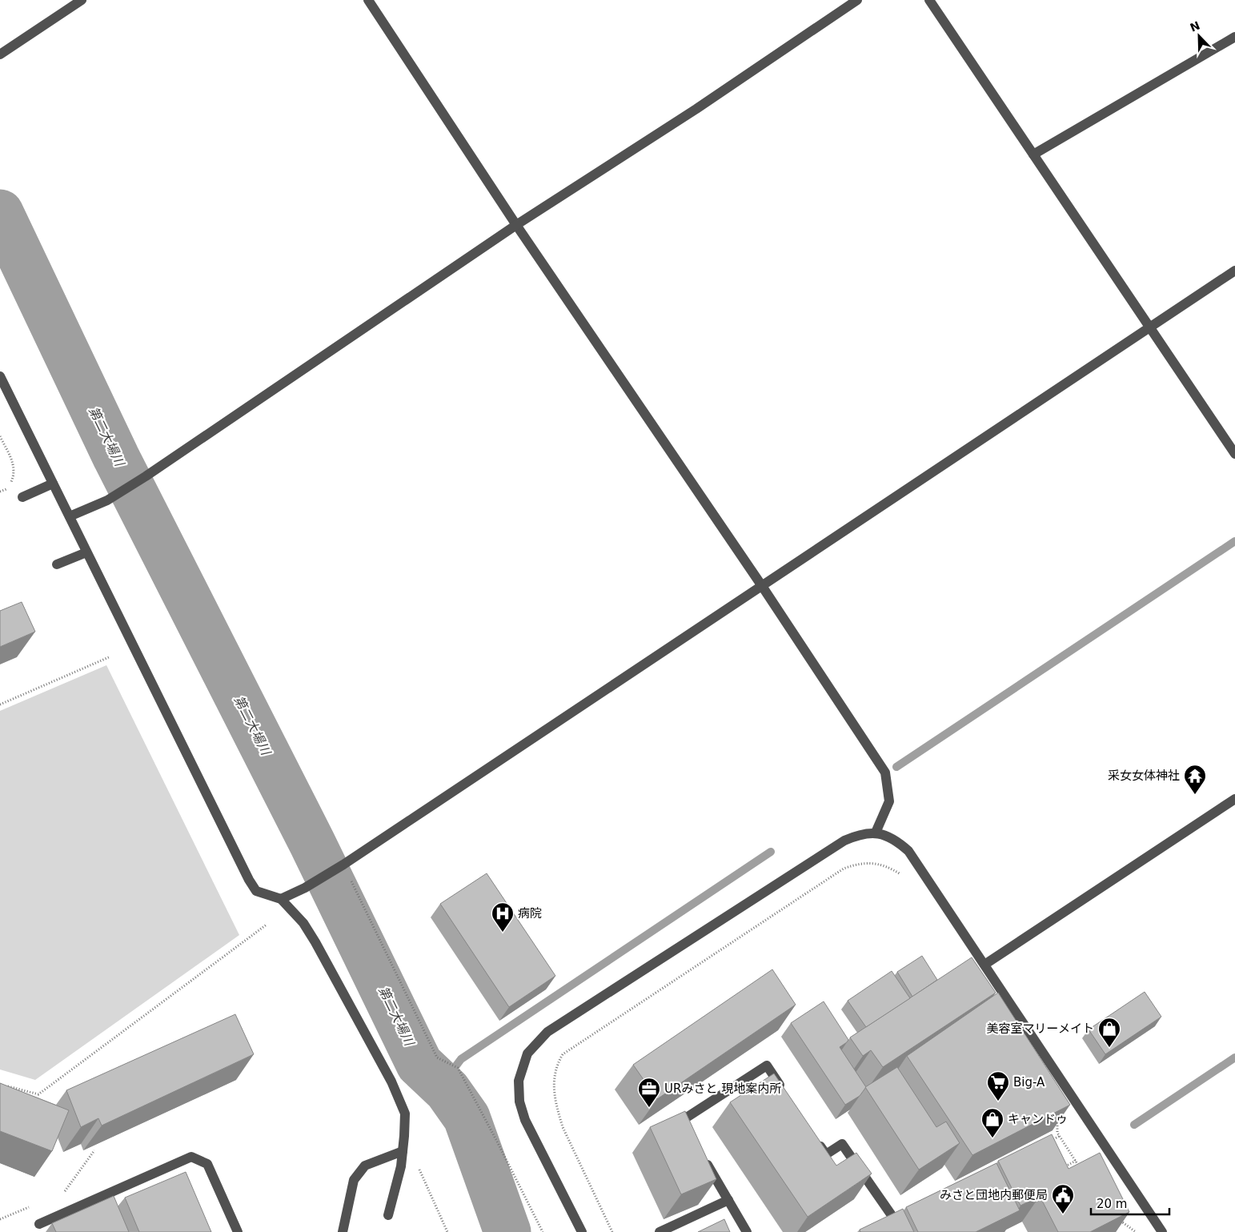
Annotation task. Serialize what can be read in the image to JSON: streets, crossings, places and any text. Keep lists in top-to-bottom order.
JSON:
{
  "water": ["第二大場川"],
  "places": {
    "temple": ["采女女体神社"],
    "hospital": ["病院"],
    "shop": ["美容室マリーメイト", "キャンドゥ"],
    "supermarket": ["Big-A"],
    "office": ["URみさと 現地案内所"],
    "public building": ["みさと団地内郵便局"]
  },
  "scale_bar": "20 m",
  "north": "top left"
}
